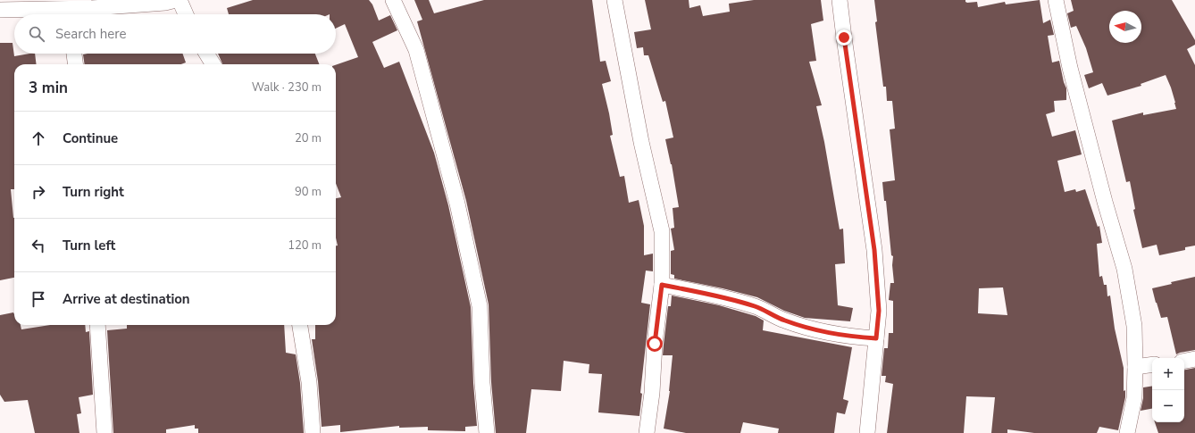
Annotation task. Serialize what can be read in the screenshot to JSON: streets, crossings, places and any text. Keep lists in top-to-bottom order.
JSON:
{
  "north": "left",
  "page": {
    "search": "Search here",
    "heading": ["3 min", "Walk · 230 m"],
    "list": [
      ["Continue", "20 m"],
      ["Turn right", "90 m"],
      ["Turn left", "120 m"],
      "Arrive at destination"
    ],
    "map_buttons": ["+", "−"]
  }
}
